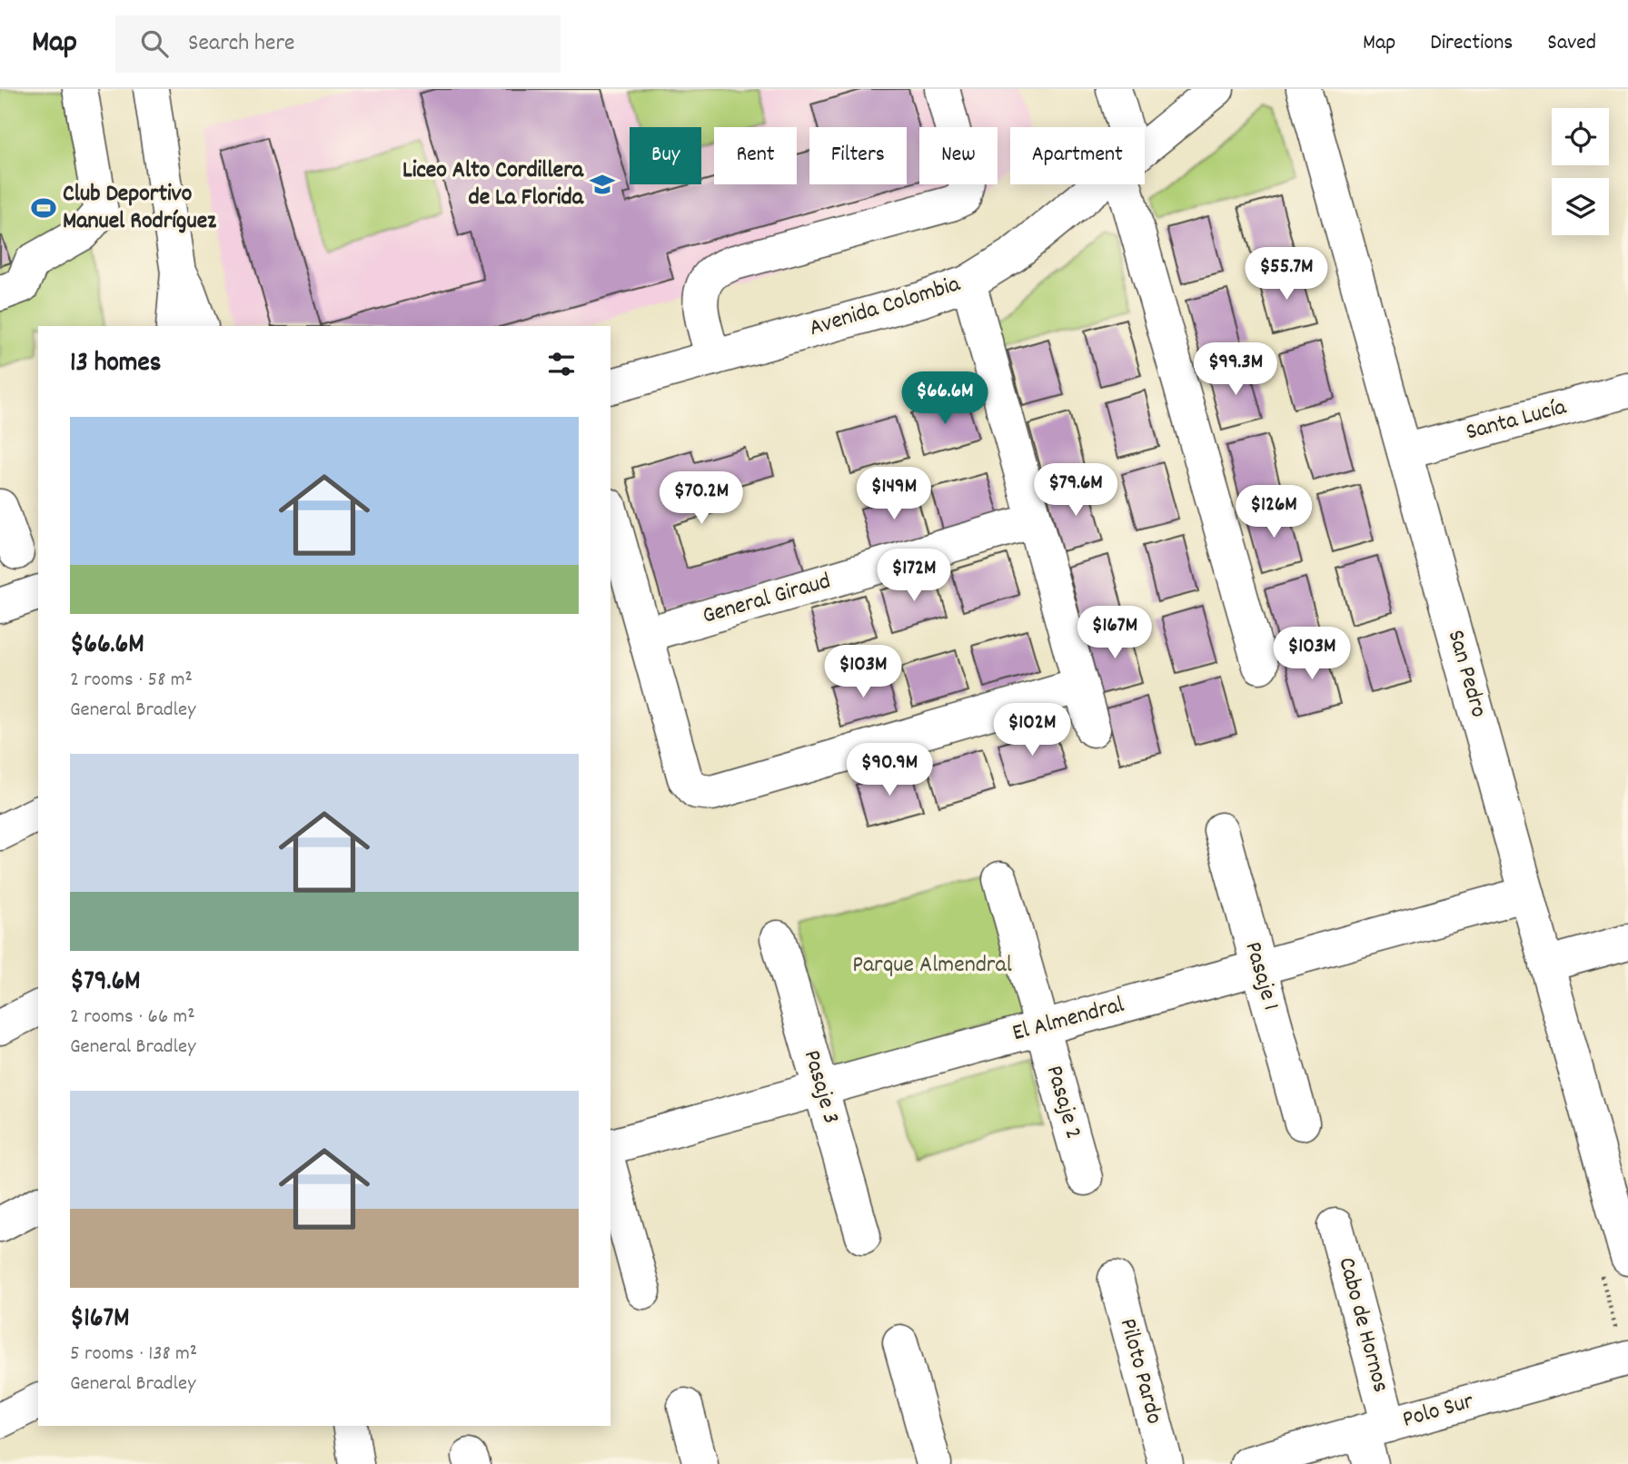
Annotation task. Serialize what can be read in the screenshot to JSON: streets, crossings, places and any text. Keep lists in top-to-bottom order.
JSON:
{
  "streets": {
    "street": [
      "Avenida Colombia",
      "Santa Lucía",
      "General Giraud",
      "San Pedro",
      "Pasaje 1",
      "El Almendral",
      "Pasaje 3",
      "Pasaje 2",
      "Cabo de Hornos",
      "Piloto Pardo",
      "Polo Sur"
    ]
  },
  "crossings": [
    ["Santa Lucía", "San Pedro"],
    ["San Pedro", "El Almendral"],
    ["Pasaje 1", "El Almendral"],
    ["El Almendral", "Pasaje 3"],
    ["El Almendral", "Pasaje 2"],
    ["Cabo de Hornos", "Polo Sur"]
  ],
  "parks": ["Parque Almendral"],
  "places": {
    "school or university": ["Liceo Alto Cordillera de La Florida"],
    "sports": ["Club Deportivo Manuel Rodríguez"]
  },
  "page": {
    "header": "Map",
    "search": "Search here",
    "nav": ["Map", "Directions", "Saved"],
    "chip": [
      "Buy",
      "Rent",
      "Filters",
      "New",
      "Apartment"
    ],
    "price": [
      "$55.7M",
      "$99.3M",
      "$66.6M",
      "$79.6M",
      "$149M",
      "$70.2M",
      "$126M",
      "$172M",
      "$167M",
      "$103M",
      "$103M",
      "$102M",
      "$90.9M"
    ],
    "heading": "13 homes",
    "list": [
      {
        "name": "$66.6M",
        "note": "2 rooms · 58 m² · General Bradley"
      },
      {
        "name": "$79.6M",
        "note": "2 rooms · 66 m² · General Bradley"
      },
      {
        "name": "$167M",
        "note": "5 rooms · 138 m² · General Bradley"
      }
    ]
  }
}
